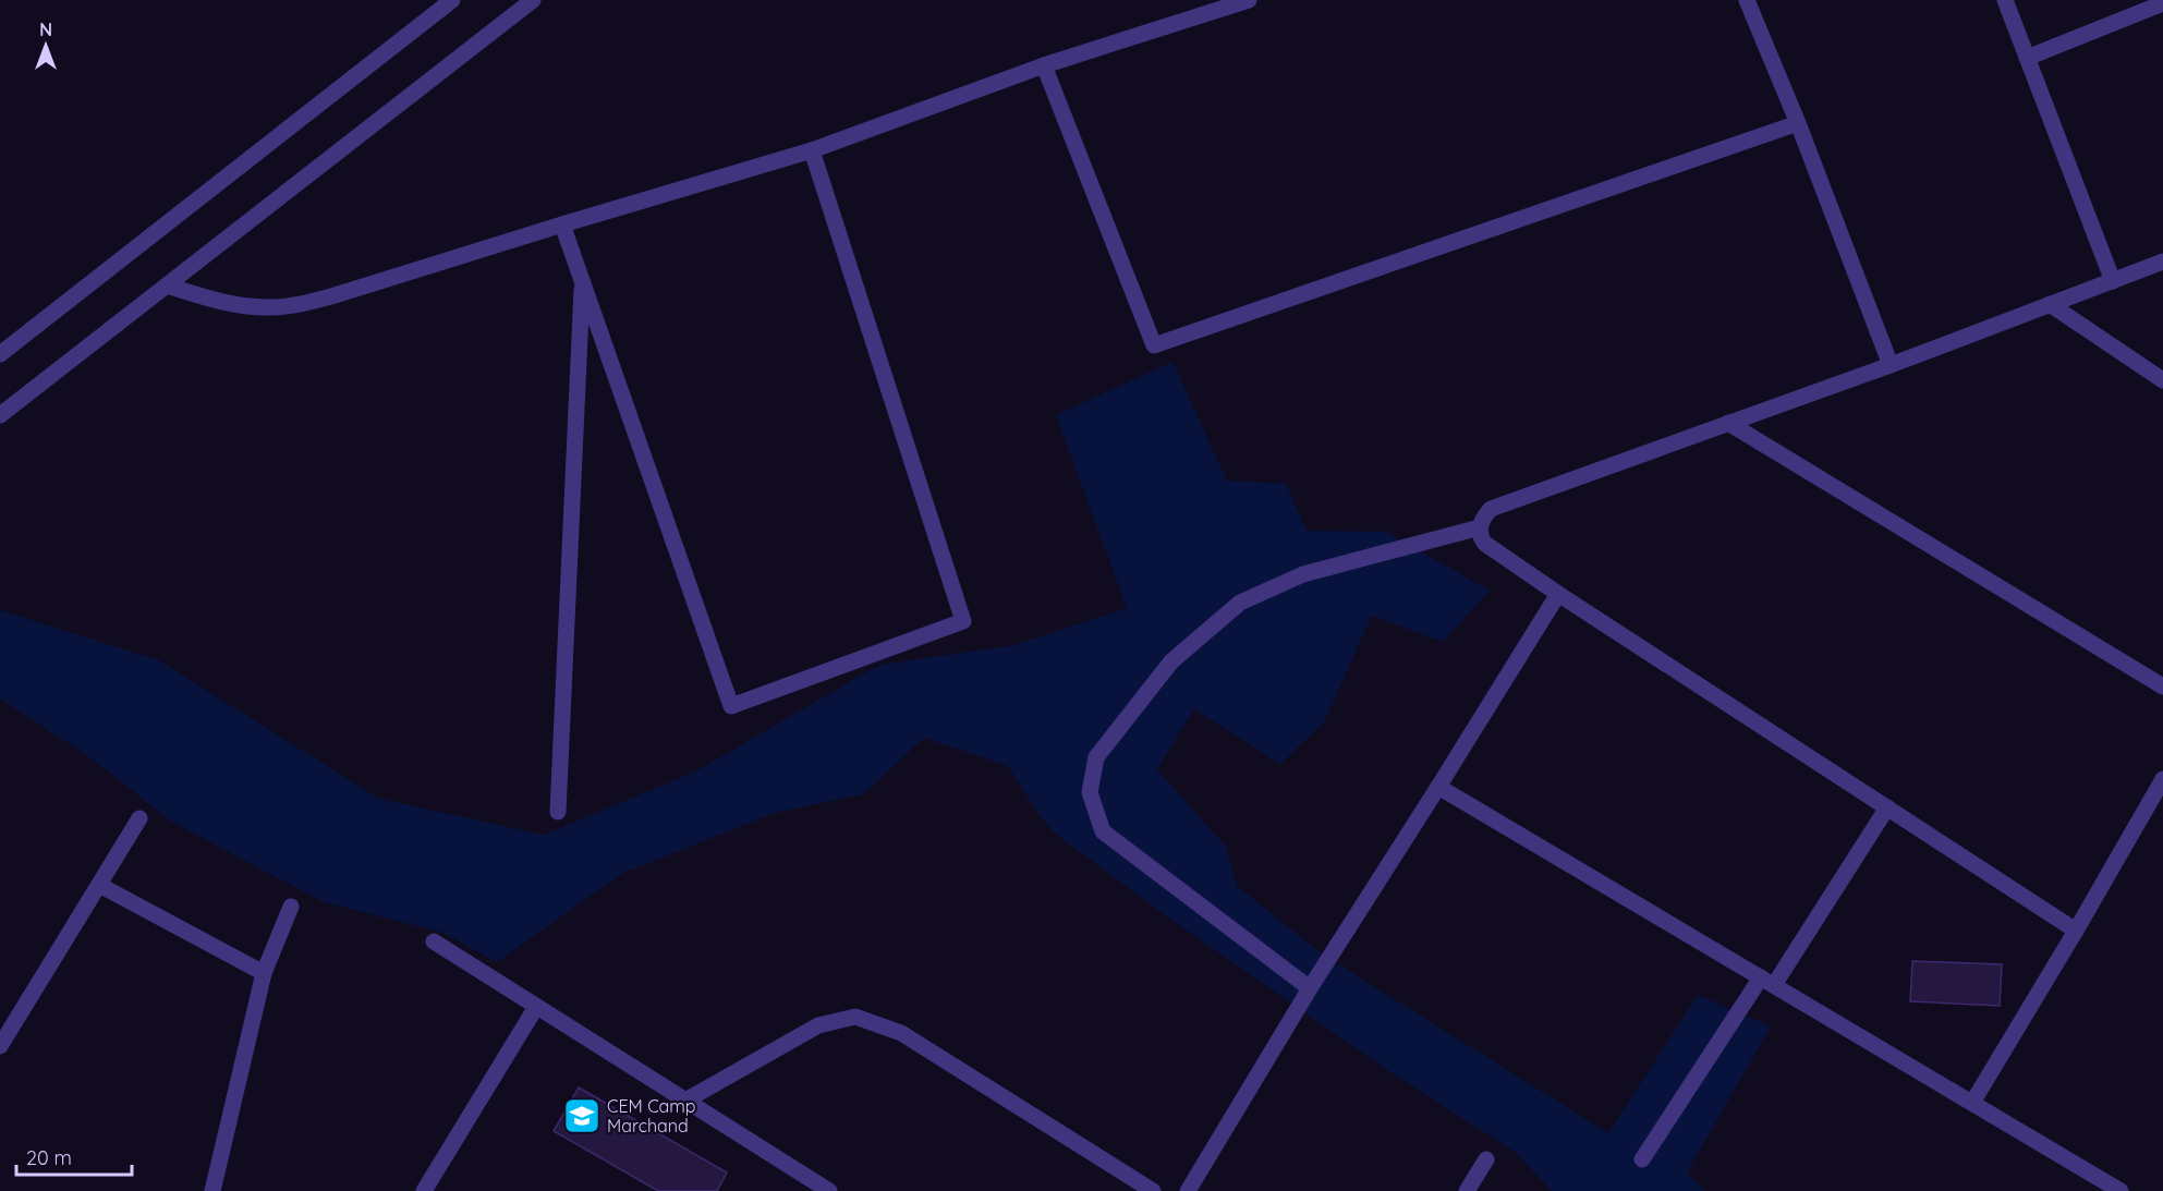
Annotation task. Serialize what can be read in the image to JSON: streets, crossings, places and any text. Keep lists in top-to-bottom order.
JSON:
{
  "places": {
    "school or university": ["CEM Camp Marchand"]
  },
  "scale_bar": "20 m",
  "north": "top"
}
